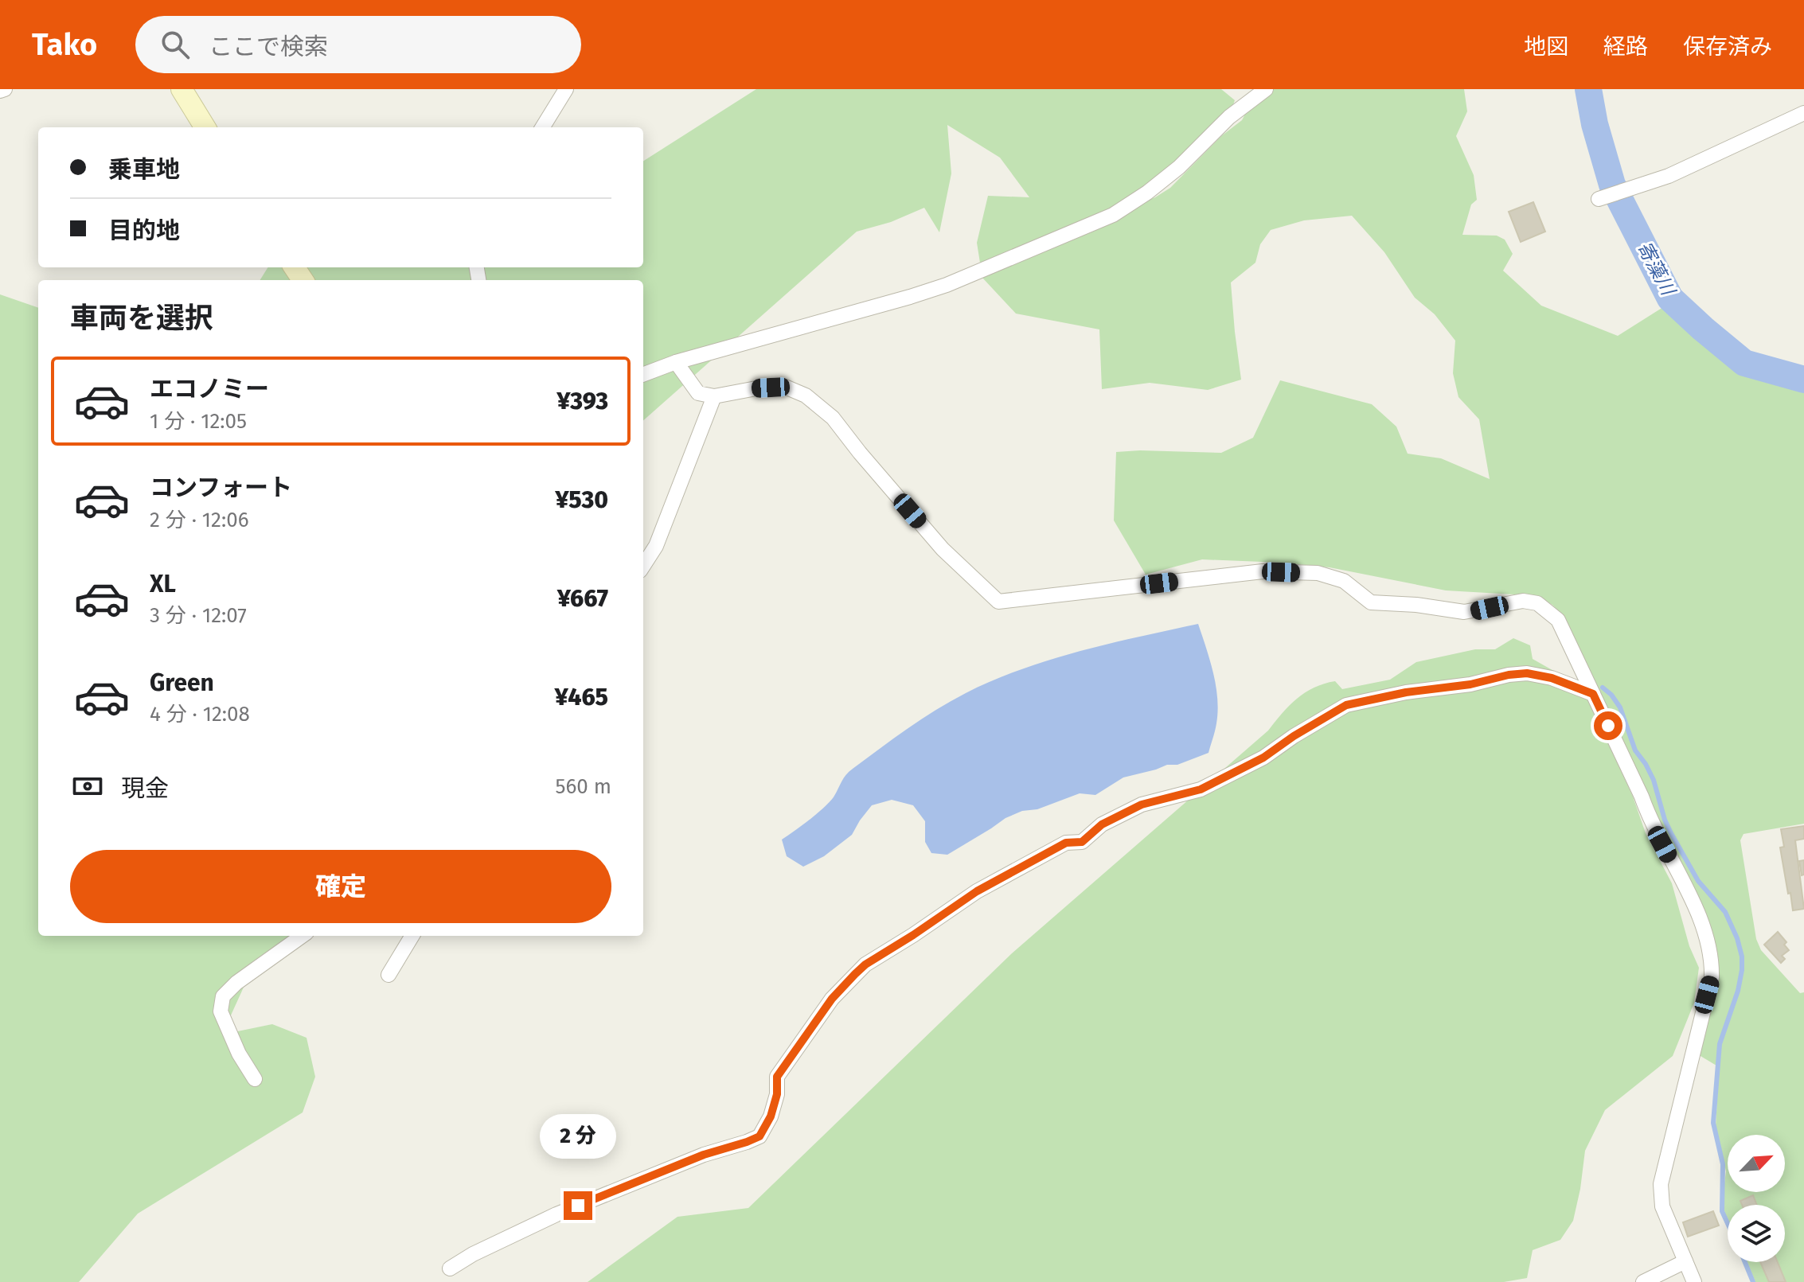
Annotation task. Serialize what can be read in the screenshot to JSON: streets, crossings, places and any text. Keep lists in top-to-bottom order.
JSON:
{
  "water": ["寄藻川"],
  "north": "top right",
  "page": {
    "header": "Tako",
    "search": "ここで検索",
    "nav": ["地図", "経路", "保存済み"],
    "banner": ["乗車地", "目的地"],
    "heading": "車両を選択",
    "list": [
      {
        "name": "エコノミー",
        "note": "1 分 · 12:05",
        "value": "¥393"
      },
      {
        "name": "コンフォート",
        "note": "2 分 · 12:06",
        "value": "¥530"
      },
      {
        "name": "XL",
        "note": "3 分 · 12:07",
        "value": "¥667"
      },
      {
        "name": "Green",
        "note": "4 分 · 12:08",
        "value": "¥465"
      }
    ],
    "pay": ["現金", "560 m"],
    "buttons": "確定",
    "bubble": "2 分"
  }
}
